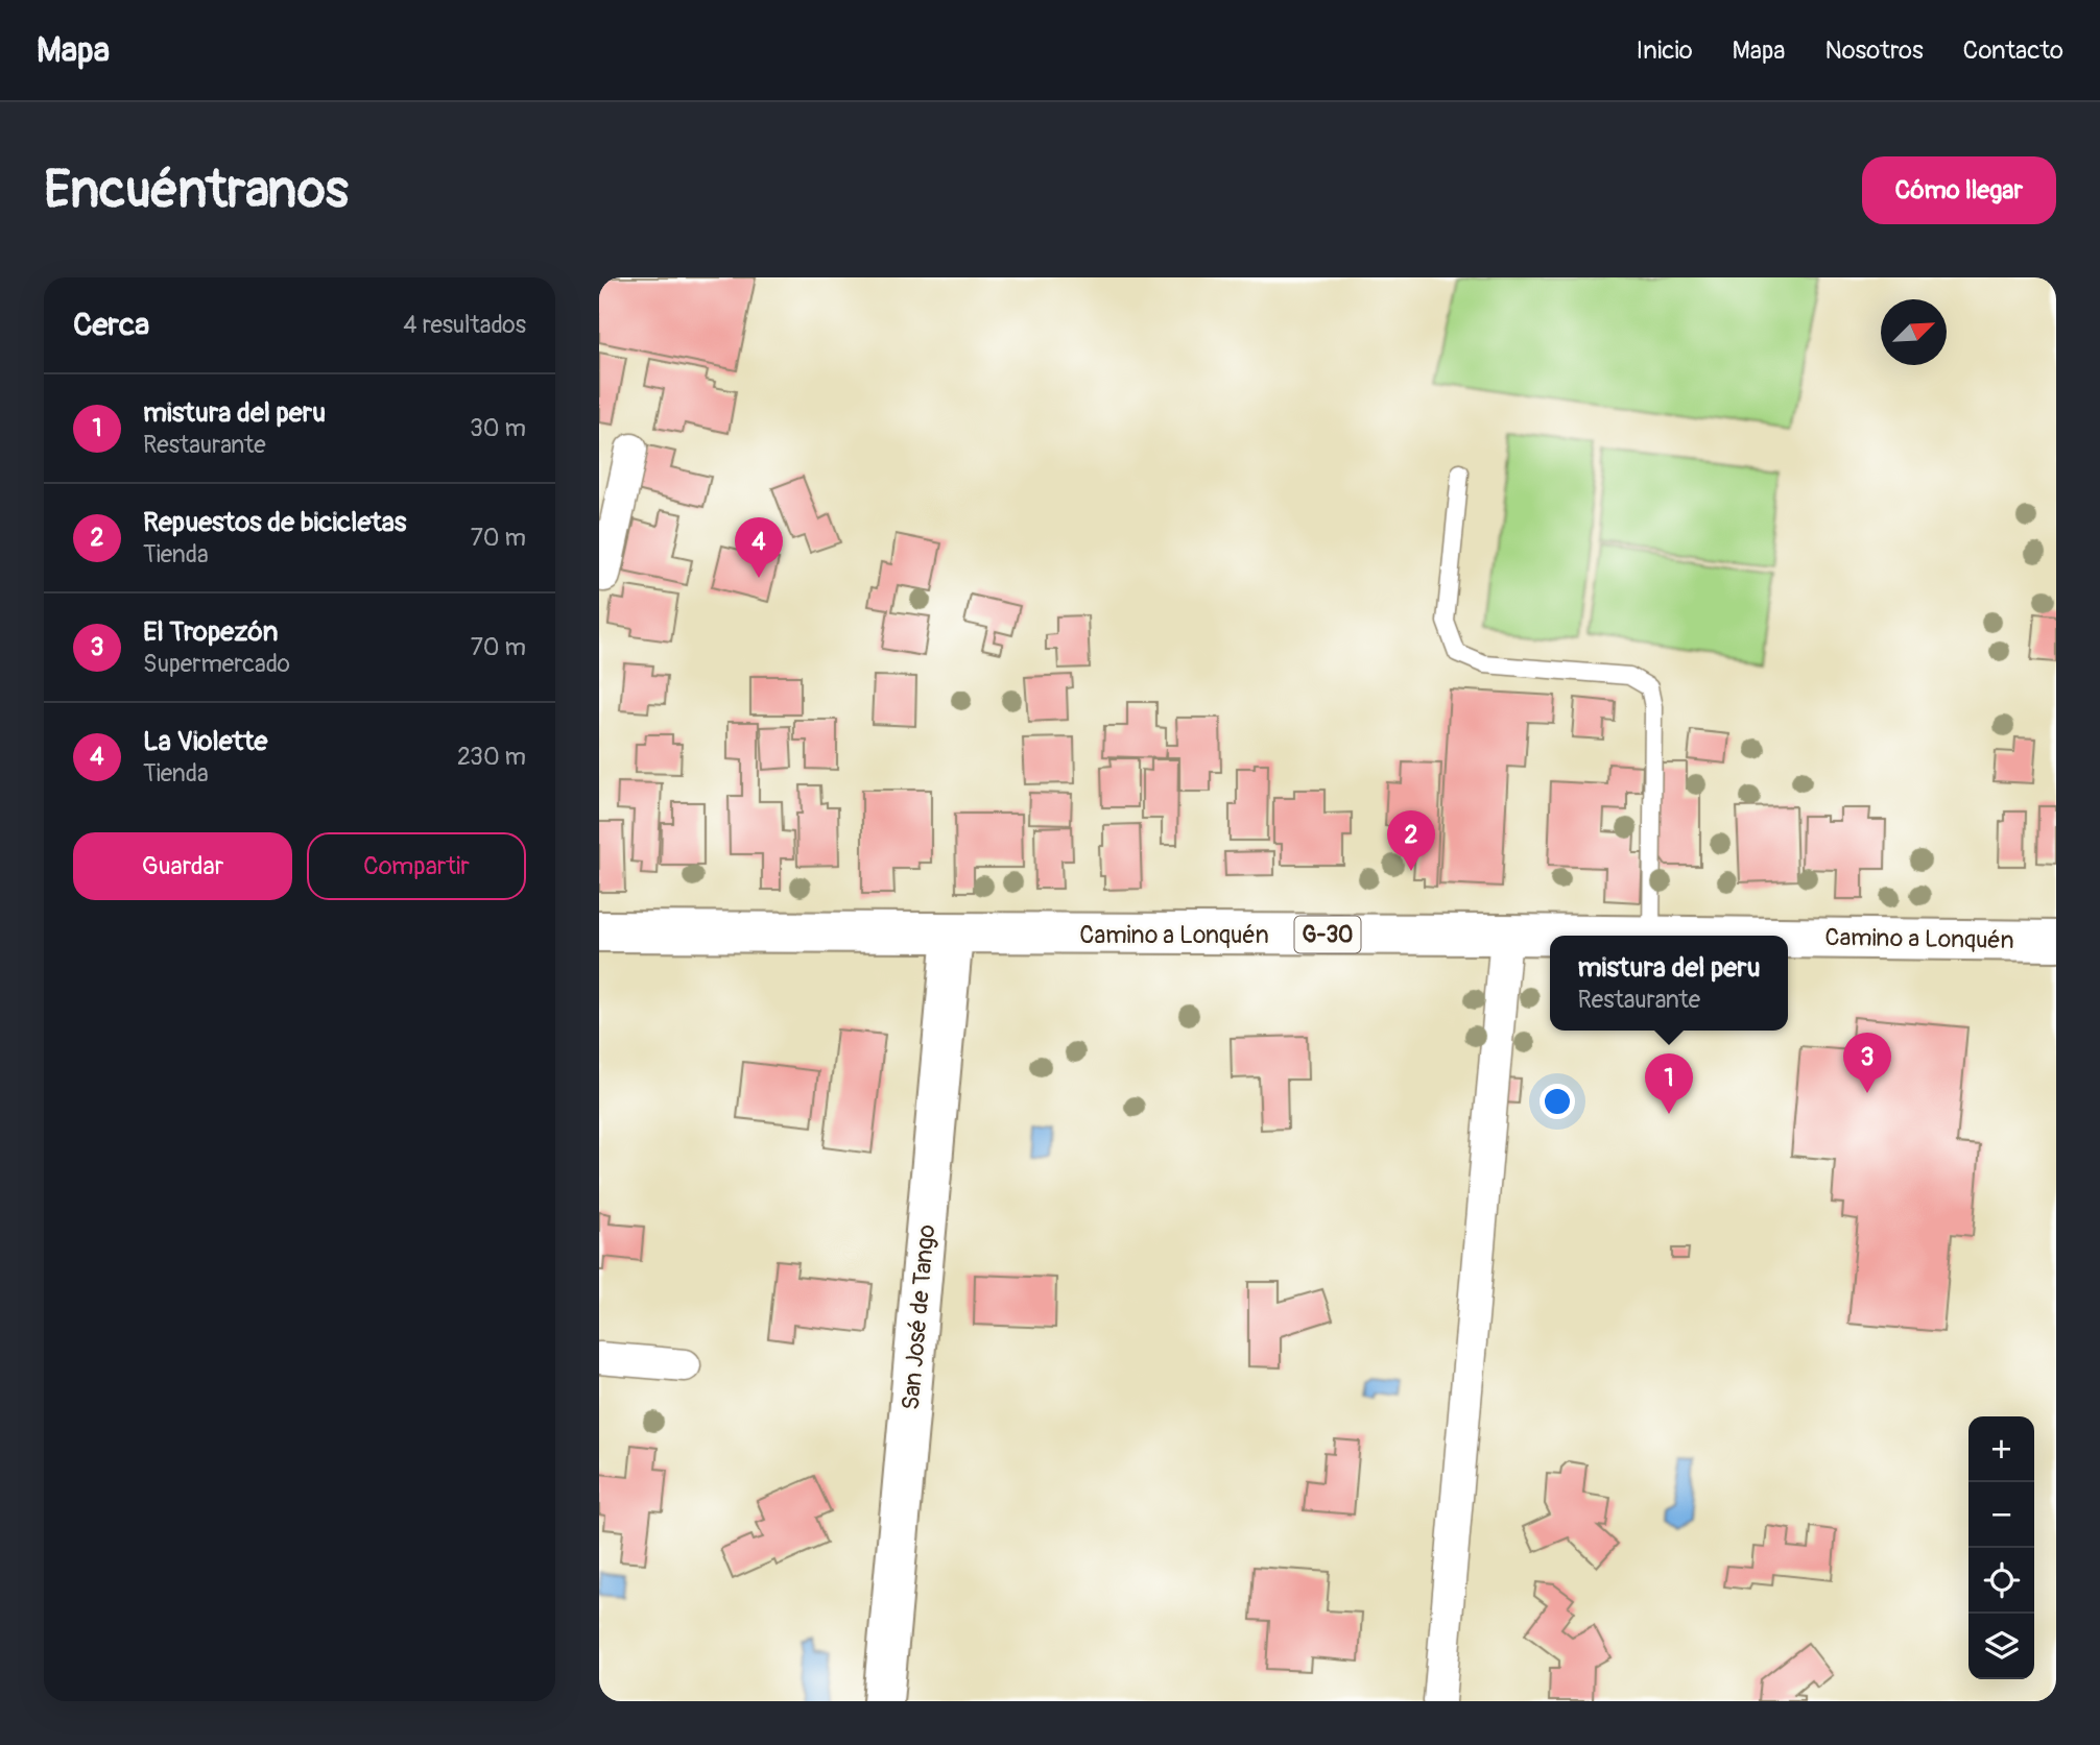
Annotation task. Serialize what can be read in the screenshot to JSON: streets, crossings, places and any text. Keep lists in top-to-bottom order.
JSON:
{
  "streets": {
    "main road": ["Camino a Lonquén", "G-30", "San José de Tango"]
  },
  "crossings": [
    ["Camino a Lonquén", "San José de Tango"]
  ],
  "north": "top right",
  "page": {
    "header": "Mapa",
    "nav": [
      "Inicio",
      "Mapa",
      "Nosotros",
      "Contacto"
    ],
    "buttons": [
      "Cómo llegar",
      ["Guardar", "Compartir"]
    ],
    "title": "Encuéntranos",
    "heading": ["Cerca", "4 resultados"],
    "list": [
      {
        "mark": "1",
        "name": "mistura del peru",
        "note": "Restaurante",
        "value": "30 m"
      },
      {
        "mark": "2",
        "name": "Repuestos de bicicletas",
        "note": "Tienda",
        "value": "70 m"
      },
      {
        "mark": "3",
        "name": "El Tropezón",
        "note": "Supermercado",
        "value": "70 m"
      },
      {
        "mark": "4",
        "name": "La Violette",
        "note": "Tienda",
        "value": "230 m"
      }
    ],
    "pins": [
      "4",
      "2",
      "3",
      "1"
    ],
    "popup": ["mistura del peru", "Restaurante"],
    "map_buttons": ["+", "−"]
  }
}
